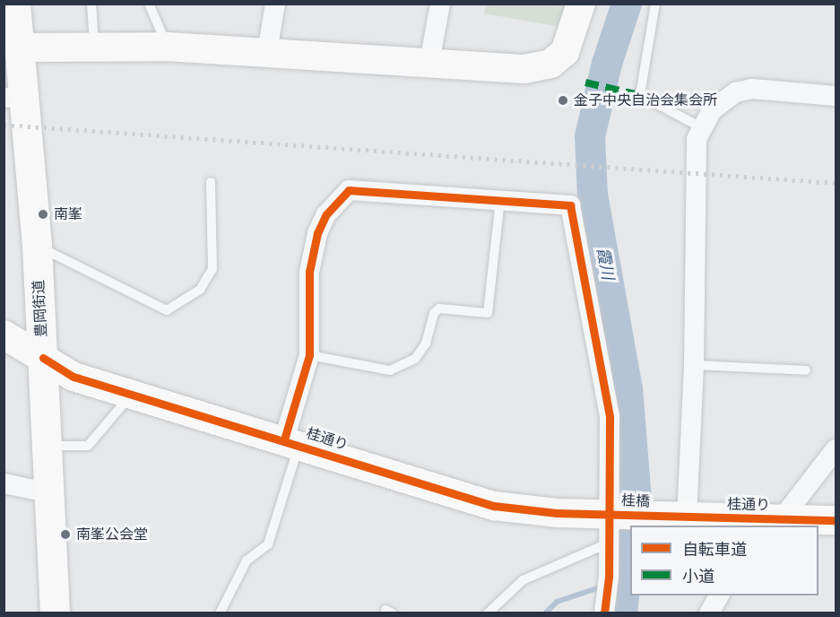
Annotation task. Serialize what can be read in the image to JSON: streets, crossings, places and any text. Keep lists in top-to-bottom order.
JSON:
{
  "streets": {
    "main road": ["豊岡街道"],
    "street": ["桂通り", "桂橋"]
  },
  "crossings": [
    ["豊岡街道", "桂通り"],
    ["桂通り", "桂橋"]
  ],
  "water": ["霞川"],
  "places": ["金子中央自治会集会所", "南峯", "南峯公会堂"],
  "legend": ["自転車道", "小道"]
}
